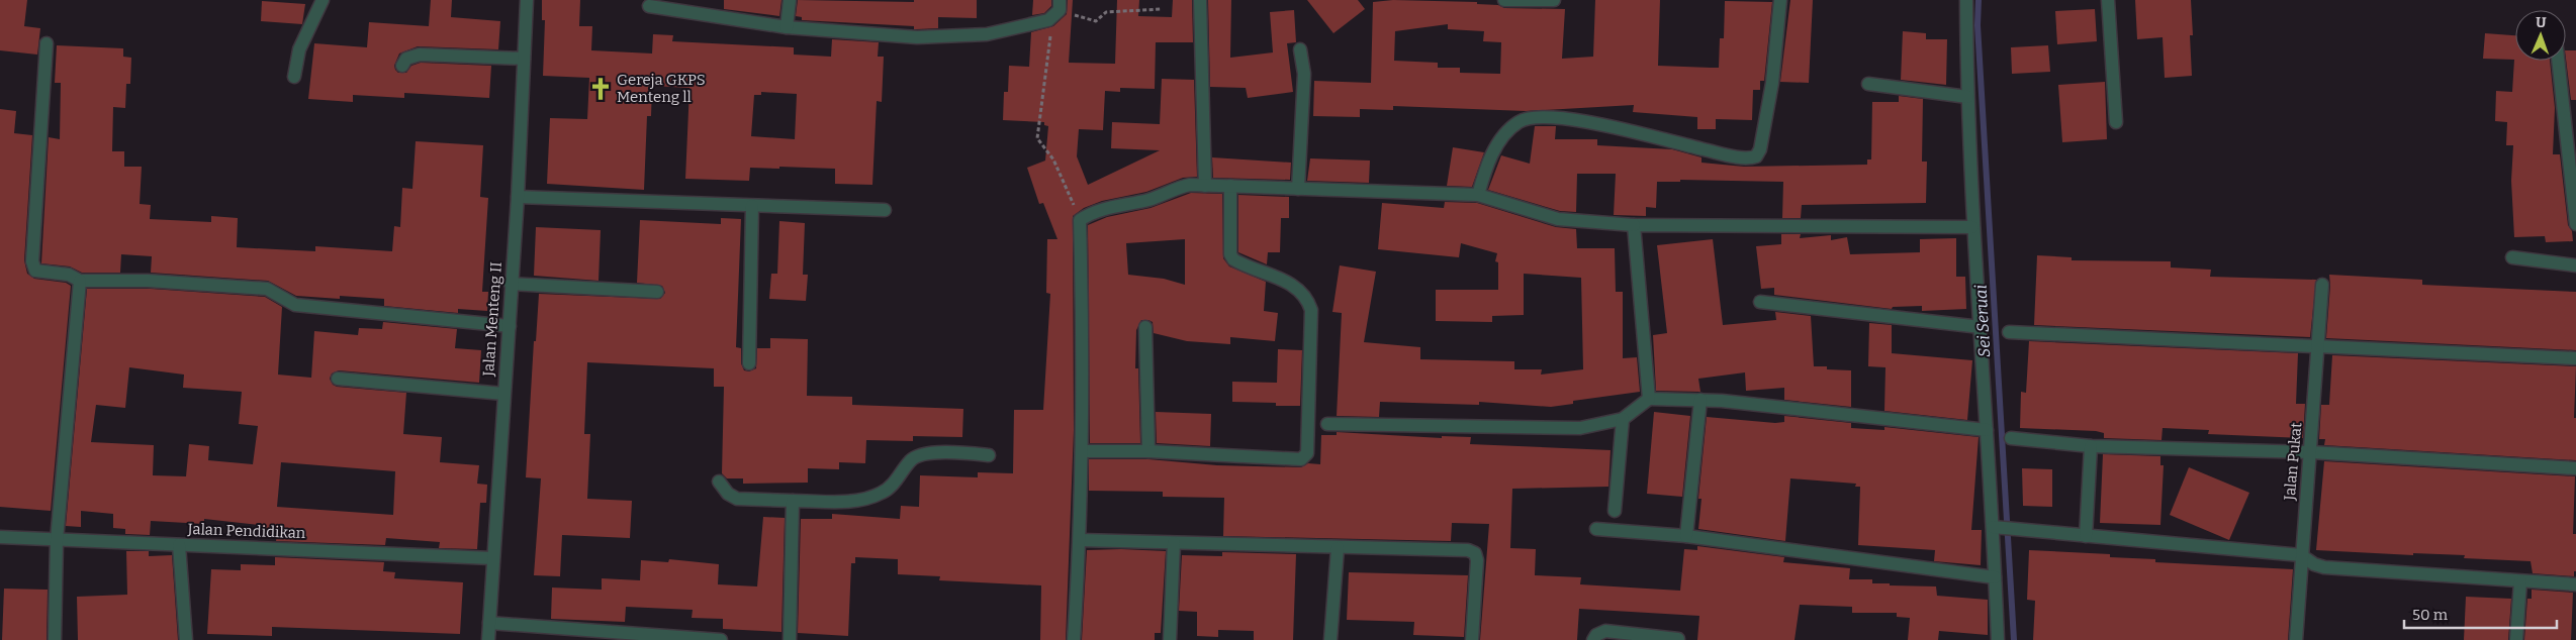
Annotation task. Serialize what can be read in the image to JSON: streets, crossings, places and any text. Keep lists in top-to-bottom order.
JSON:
{
  "streets": {
    "street": ["Jalan Menteng II", "Jalan Pukat", "Jalan Pendidikan"]
  },
  "crossings": [
    ["Jalan Menteng II", "Jalan Pendidikan"]
  ],
  "water": ["Sei Seruai"],
  "places": {
    "church": ["Gereja GKPS Menteng ll"]
  },
  "scale_bar": "50 m",
  "north": "top"
}
